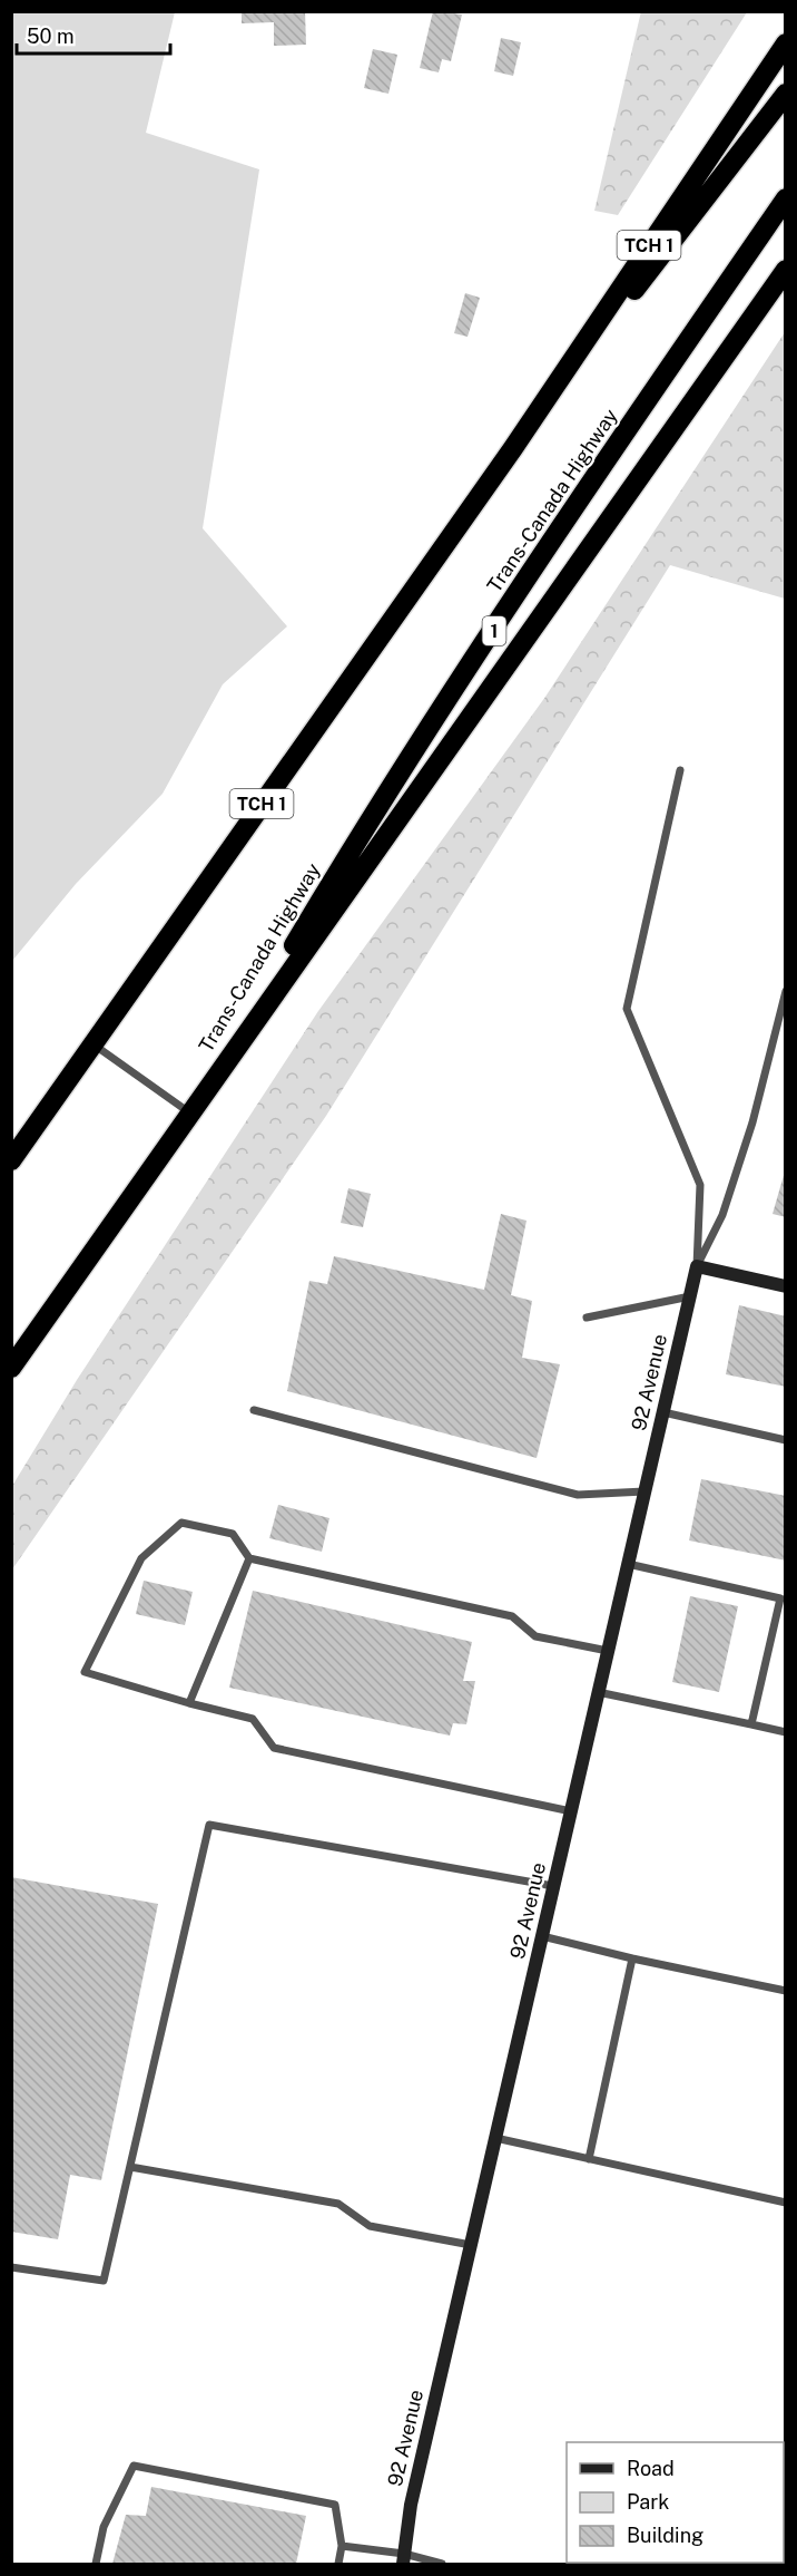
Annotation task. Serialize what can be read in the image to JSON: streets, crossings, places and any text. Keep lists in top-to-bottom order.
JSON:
{
  "streets": {
    "highway": ["TCH 1", "Trans-Canada Highway", "1"],
    "street": ["92 Avenue"]
  },
  "legend": ["Road", "Park", "Building"],
  "scale_bar": "50 m"
}
